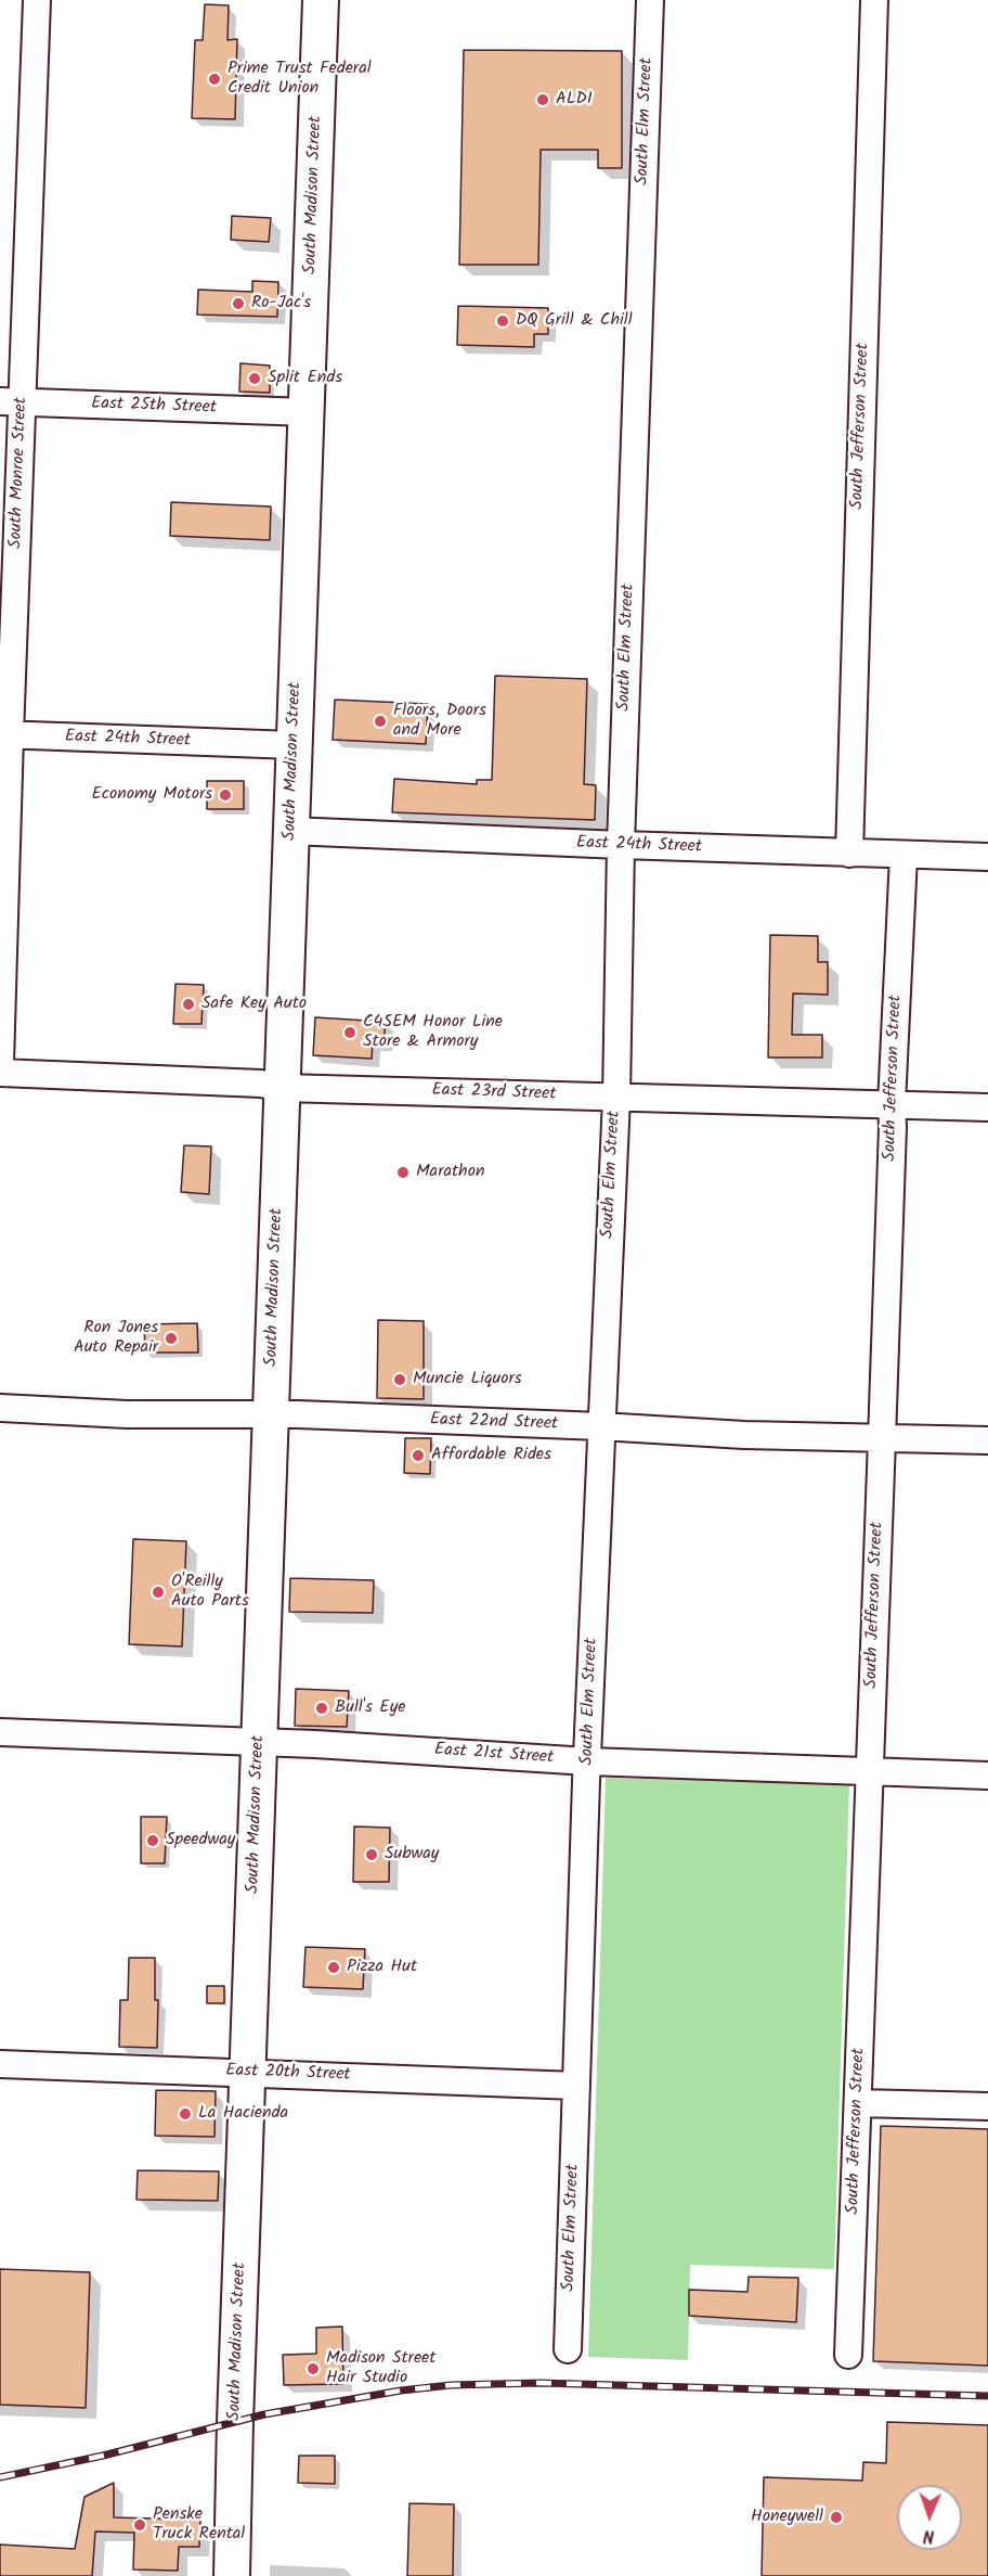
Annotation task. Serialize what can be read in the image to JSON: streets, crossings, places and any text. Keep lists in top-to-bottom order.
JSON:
{
  "streets": {
    "main road": ["South Madison Street"],
    "street": [
      "South Elm Street",
      "East 25th Street",
      "South Jefferson Street",
      "South Monroe Street",
      "East 24th Street",
      "East 23rd Street",
      "East 22nd Street",
      "East 21st Street",
      "East 20th Street"
    ]
  },
  "crossings": [
    ["South Elm Street", "East 24th Street"],
    ["South Elm Street", "East 23rd Street"],
    ["South Elm Street", "East 22nd Street"],
    ["South Elm Street", "East 21st Street"],
    ["South Elm Street", "East 20th Street"],
    ["South Madison Street", "East 25th Street"],
    ["South Madison Street", "East 24th Street"],
    ["South Madison Street", "East 23rd Street"],
    ["South Madison Street", "East 22nd Street"],
    ["South Madison Street", "East 21st Street"],
    ["South Madison Street", "East 20th Street"],
    ["East 25th Street", "South Monroe Street"],
    ["South Jefferson Street", "East 24th Street"],
    ["South Jefferson Street", "East 23rd Street"],
    ["South Jefferson Street", "East 22nd Street"],
    ["South Jefferson Street", "East 21st Street"],
    ["South Monroe Street", "East 24th Street"]
  ],
  "places": [
    "Prime Trust Federal Credit Union",
    "ALDI",
    "Ro-Jac's",
    "DQ Grill & Chill",
    "Split Ends",
    "Floors, Doors and More",
    "Economy Motors",
    "Safe Key Auto",
    "C4SEM Honor Line Store & Armory",
    "Marathon",
    "Ron Jones Auto Repair",
    "Muncie Liquors",
    "Affordable Rides",
    "O'Reilly Auto Parts",
    "Bull's Eye",
    "Speedway",
    "Subway",
    "Pizza Hut",
    "La Hacienda",
    "Madison Street Hair Studio",
    "Honeywell",
    "Penske Truck Rental"
  ],
  "north": "bottom"
}
